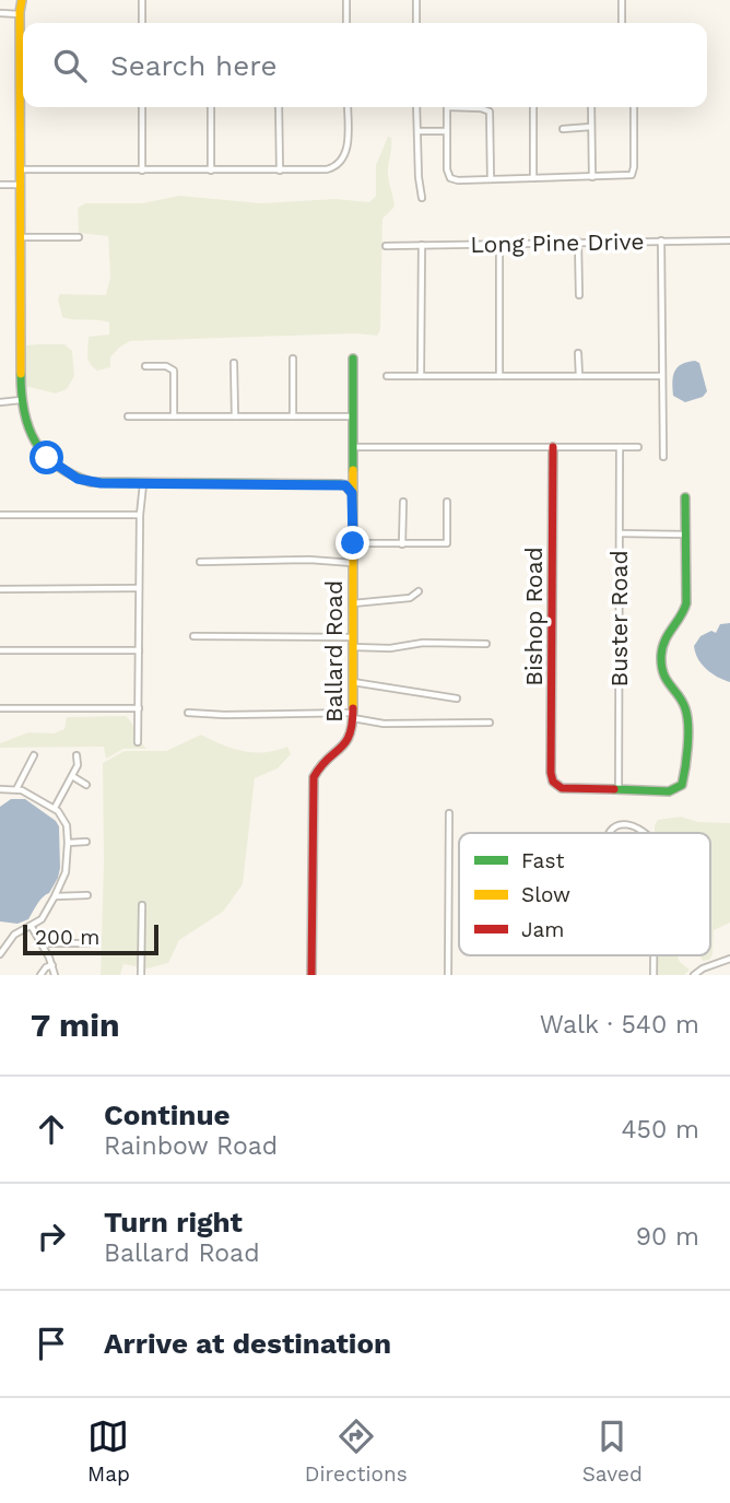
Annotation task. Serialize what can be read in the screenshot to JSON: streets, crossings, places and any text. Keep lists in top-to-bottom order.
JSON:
{
  "streets": {
    "street": [
      "Long Pine Drive",
      "Bishop Road",
      "Buster Road",
      "Ballard Road"
    ]
  },
  "crossings": [
    ["Bishop Road", "Buster Road"]
  ],
  "legend": ["Fast", "Slow", "Jam"],
  "scale_bar": "200 m",
  "page": {
    "search": "Search here",
    "scale": "200 m",
    "heading": ["7 min", "Walk · 540 m"],
    "list": [
      ["Continue", "Rainbow Road", "450 m"],
      ["Turn right", "Ballard Road", "90 m"],
      "Arrive at destination"
    ],
    "nav": ["Map", "Directions", "Saved"]
  }
}
